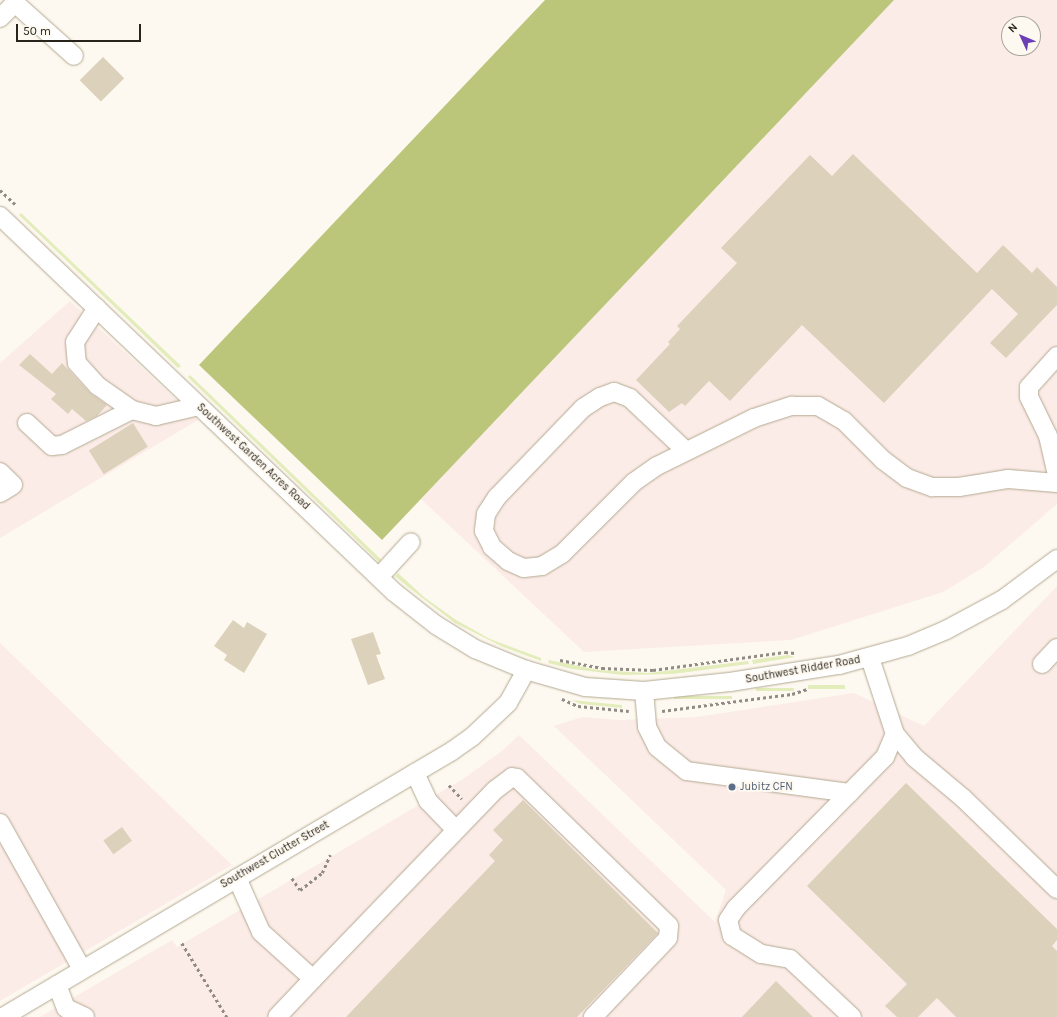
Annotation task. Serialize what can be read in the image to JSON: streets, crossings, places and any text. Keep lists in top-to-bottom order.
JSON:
{
  "streets": {
    "street": ["Southwest Garden Acres Road", "Southwest Ridder Road", "Southwest Clutter Street"]
  },
  "crossings": [
    ["Southwest Garden Acres Road", "Southwest Ridder Road"],
    ["Southwest Garden Acres Road", "Southwest Clutter Street"],
    ["Southwest Ridder Road", "Southwest Clutter Street"]
  ],
  "places": ["Jubitz CFN"],
  "scale_bar": "50 m",
  "north": "top left"
}
